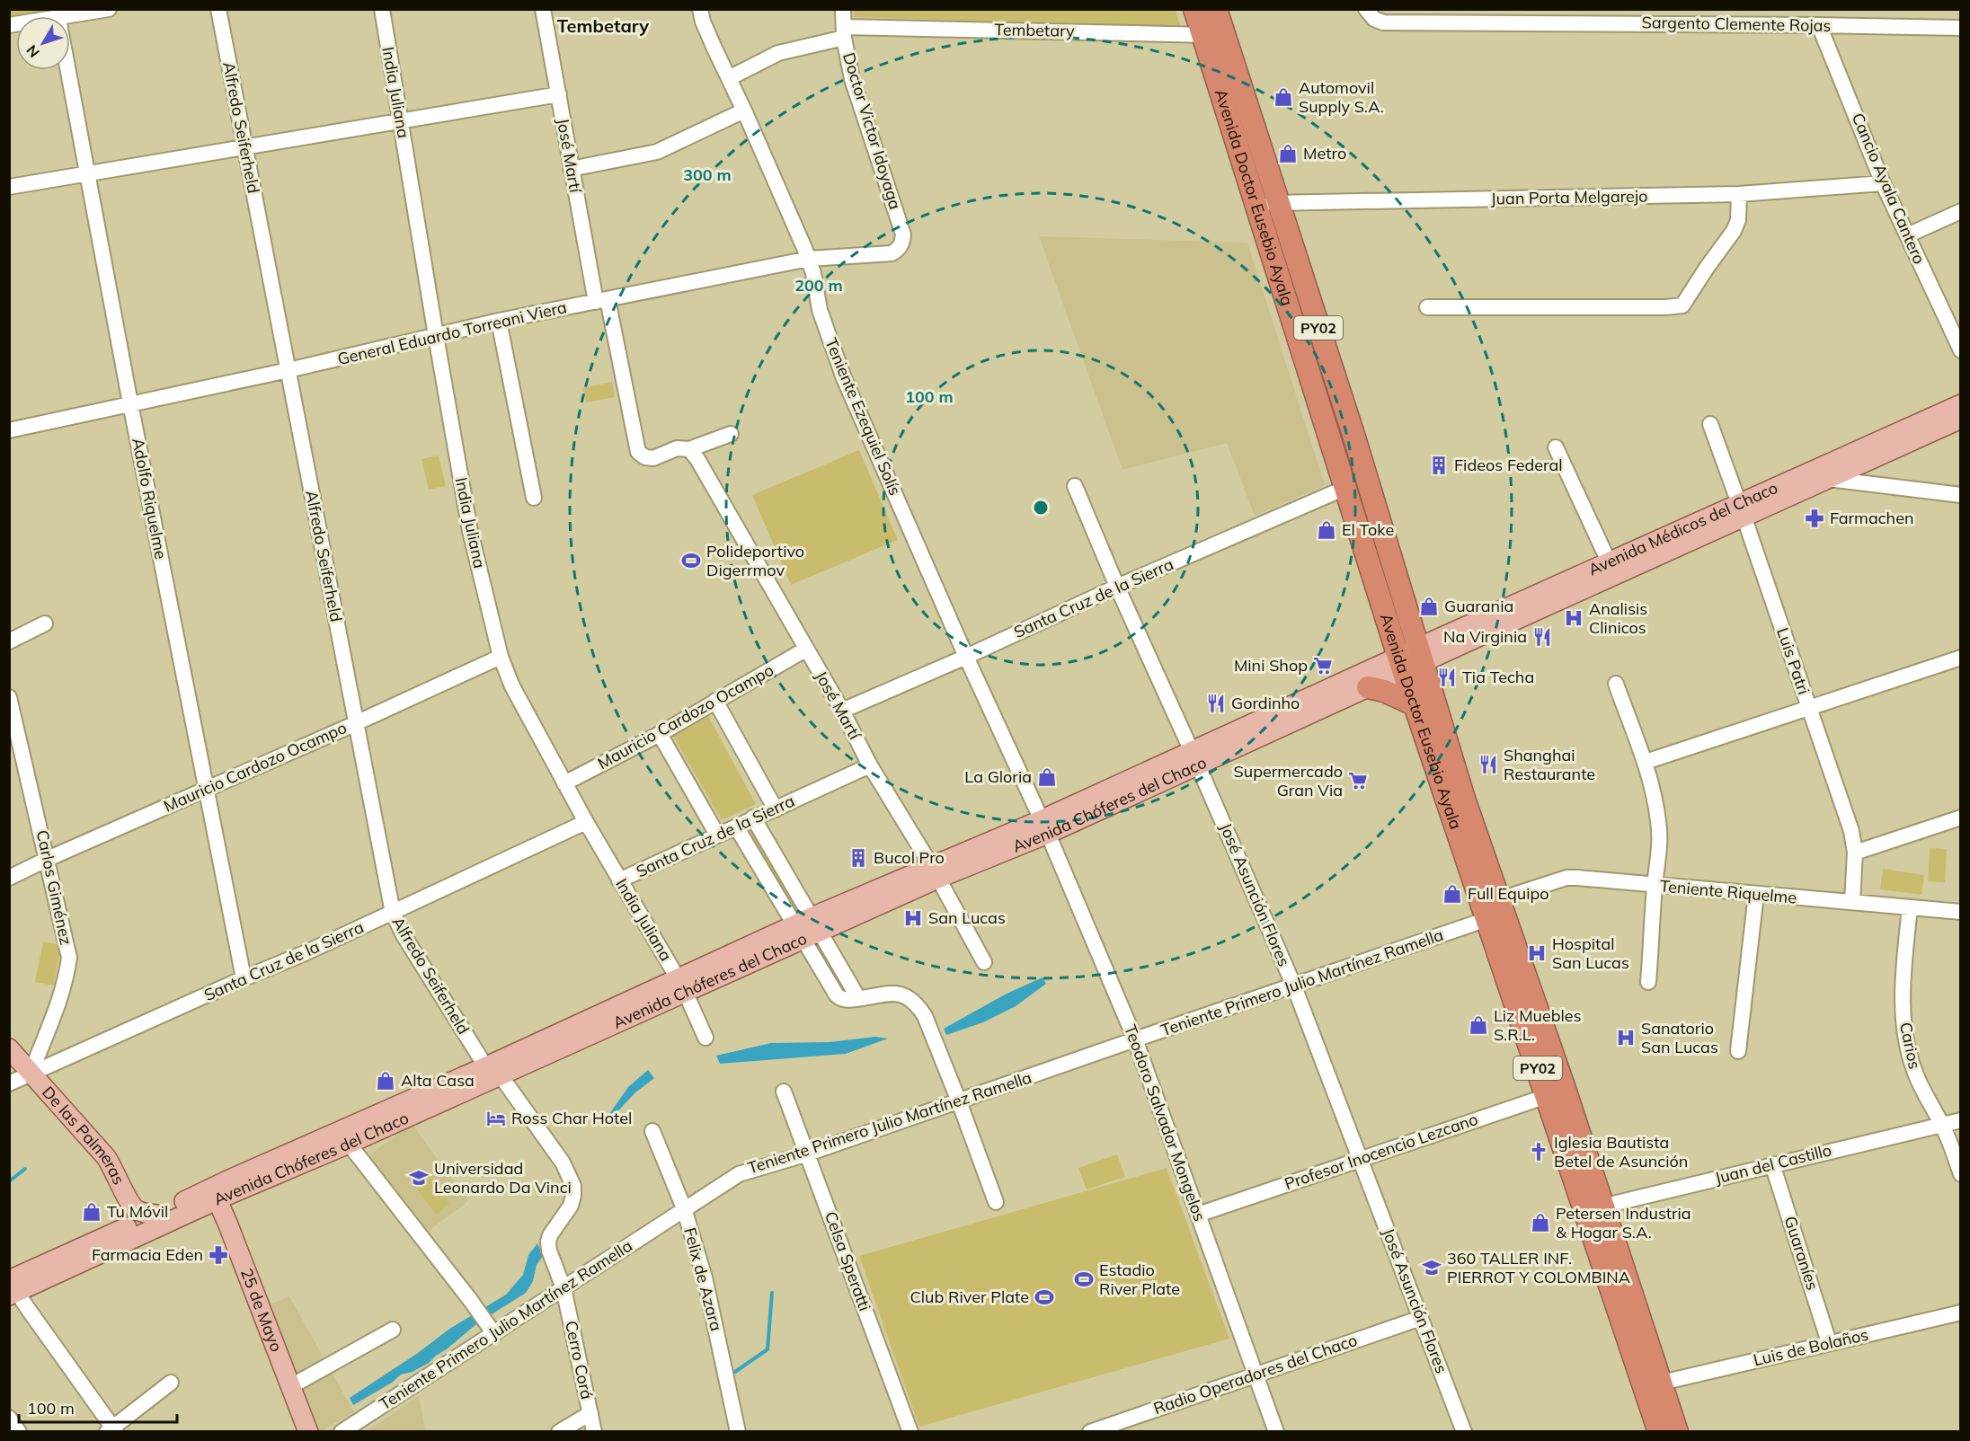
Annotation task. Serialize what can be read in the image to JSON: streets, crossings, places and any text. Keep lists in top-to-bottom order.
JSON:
{
  "streets": {
    "highway": ["Avenida Doctor Eusebio Ayala", "PY02"],
    "main road": [
      "Avenida Médicos del Chaco",
      "Avenida Chóferes del Chaco",
      "De las Palmeras",
      "25 de Mayo"
    ],
    "street": [
      "Sargento Clemente Rojas",
      "Tembetary",
      "India Juliana",
      "Alfredo Seiferheld",
      "Doctor Victor Idoyaga",
      "José Martí",
      "Cancio Ayala Cantero",
      "Juan Porta Melgarejo",
      "General Eduardo Torreani Viera",
      "Teniente Ezequiel Solís",
      "Adolfo Riquelme",
      "Santa Cruz de la Sierra",
      "Luis Patri",
      "Mauricio Cardozo Ocampo",
      "Carlos Giménez",
      "Teniente Riquelme",
      "José Asunción Flores",
      "Teniente Primero Julio Martínez Ramella",
      "Carios",
      "Teodoro Salvador Mongelos",
      "Profesor Inocencio Lezcano",
      "Juan del Castillo",
      "Guaraníes",
      "Celsa Speratti",
      "Felix de Azara",
      "Luis de Bolaños",
      "Cerro Corá",
      "Radio Operadores del Chaco"
    ]
  },
  "crossings": [
    ["Sargento Clemente Rojas", "Cancio Ayala Cantero"],
    ["Tembetary", "Doctor Victor Idoyaga"],
    ["Tembetary", "Avenida Doctor Eusebio Ayala"],
    ["Tembetary", "Teniente Ezequiel Solís"],
    ["India Juliana", "General Eduardo Torreani Viera"],
    ["India Juliana", "Santa Cruz de la Sierra"],
    ["India Juliana", "Mauricio Cardozo Ocampo"],
    ["India Juliana", "Avenida Chóferes del Chaco"],
    ["Alfredo Seiferheld", "General Eduardo Torreani Viera"],
    ["Alfredo Seiferheld", "Santa Cruz de la Sierra"],
    ["Alfredo Seiferheld", "Mauricio Cardozo Ocampo"],
    ["Alfredo Seiferheld", "Avenida Chóferes del Chaco"],
    ["Alfredo Seiferheld", "Cerro Corá"],
    ["Doctor Victor Idoyaga", "General Eduardo Torreani Viera"],
    ["José Martí", "General Eduardo Torreani Viera"],
    ["José Martí", "Santa Cruz de la Sierra"],
    ["José Martí", "Mauricio Cardozo Ocampo"],
    ["José Martí", "Avenida Chóferes del Chaco"],
    ["Cancio Ayala Cantero", "Juan Porta Melgarejo"],
    ["Juan Porta Melgarejo", "Avenida Doctor Eusebio Ayala"],
    ["Avenida Doctor Eusebio Ayala", "Avenida Médicos del Chaco"],
    ["Avenida Doctor Eusebio Ayala", "Santa Cruz de la Sierra"],
    ["Avenida Doctor Eusebio Ayala", "Avenida Chóferes del Chaco"],
    ["Avenida Doctor Eusebio Ayala", "Teniente Riquelme"],
    ["Avenida Doctor Eusebio Ayala", "Teniente Primero Julio Martínez Ramella"],
    ["Avenida Doctor Eusebio Ayala", "Profesor Inocencio Lezcano"],
    ["Avenida Doctor Eusebio Ayala", "Juan del Castillo"],
    ["Avenida Doctor Eusebio Ayala", "Luis de Bolaños"],
    ["General Eduardo Torreani Viera", "Teniente Ezequiel Solís"],
    ["General Eduardo Torreani Viera", "Adolfo Riquelme"],
    ["Teniente Ezequiel Solís", "Santa Cruz de la Sierra"],
    ["Teniente Ezequiel Solís", "Avenida Chóferes del Chaco"],
    ["Teniente Ezequiel Solís", "Teodoro Salvador Mongelos"],
    ["Adolfo Riquelme", "Santa Cruz de la Sierra"],
    ["Adolfo Riquelme", "Mauricio Cardozo Ocampo"],
    ["Avenida Médicos del Chaco", "Luis Patri"],
    ["Avenida Médicos del Chaco", "Avenida Chóferes del Chaco"],
    ["Santa Cruz de la Sierra", "Carlos Giménez"],
    ["Santa Cruz de la Sierra", "José Asunción Flores"],
    ["Santa Cruz de la Sierra", "De las Palmeras"],
    ["Luis Patri", "Teniente Riquelme"],
    ["Mauricio Cardozo Ocampo", "Carlos Giménez"],
    ["Avenida Chóferes del Chaco", "José Asunción Flores"],
    ["Avenida Chóferes del Chaco", "Teodoro Salvador Mongelos"],
    ["Avenida Chóferes del Chaco", "De las Palmeras"],
    ["Avenida Chóferes del Chaco", "25 de Mayo"],
    ["Avenida Chóferes del Chaco", "Cerro Corá"],
    ["Carlos Giménez", "De las Palmeras"],
    ["Teniente Riquelme", "Carios"],
    ["José Asunción Flores", "Teniente Primero Julio Martínez Ramella"],
    ["José Asunción Flores", "Profesor Inocencio Lezcano"],
    ["José Asunción Flores", "Radio Operadores del Chaco"],
    ["Teniente Primero Julio Martínez Ramella", "Teodoro Salvador Mongelos"],
    ["Teniente Primero Julio Martínez Ramella", "Celsa Speratti"],
    ["Teniente Primero Julio Martínez Ramella", "Felix de Azara"],
    ["Teniente Primero Julio Martínez Ramella", "Cerro Corá"],
    ["Carios", "Juan del Castillo"],
    ["Teodoro Salvador Mongelos", "Profesor Inocencio Lezcano"],
    ["Teodoro Salvador Mongelos", "Radio Operadores del Chaco"],
    ["Juan del Castillo", "Guaraníes"],
    ["Guaraníes", "Luis de Bolaños"]
  ],
  "districts": ["Tembetary"],
  "places": {
    "shop": [
      "Automovil Supply S.A.",
      "Metro",
      "El Toke",
      "Guarania",
      "La Gloria",
      "Full Equipo",
      "Liz Muebles S.R.L.",
      "Alta Casa",
      "Tu Móvil",
      "Petersen Industria & Hogar S.A."
    ],
    "building": ["Fideos Federal", "Bucol Pro"],
    "pharmacy": ["Farmachen", "Farmacia Eden"],
    "sports": ["Polideportivo Digerrmov", "Estadio River Plate", "Club River Plate"],
    "hospital": [
      "Analisis Clinicos",
      "San Lucas",
      "Hospital San Lucas",
      "Sanatorio San Lucas"
    ],
    "restaurant": [
      "Na Virginia",
      "Tia Techa",
      "Gordinho",
      "Shanghai Restaurante"
    ],
    "supermarket": ["Mini Shop", "Supermercado Gran Via"],
    "hotel": ["Ross Char Hotel"],
    "church": ["Iglesia Bautista Betel de Asunción"],
    "school or university": ["Universidad Leonardo Da Vinci", "360 TALLER INF. PIERROT Y COLOMBINA"]
  },
  "scale_bar": "100 m",
  "north": "bottom left",
  "rings": ["300 m", "200 m", "100 m"]
}
